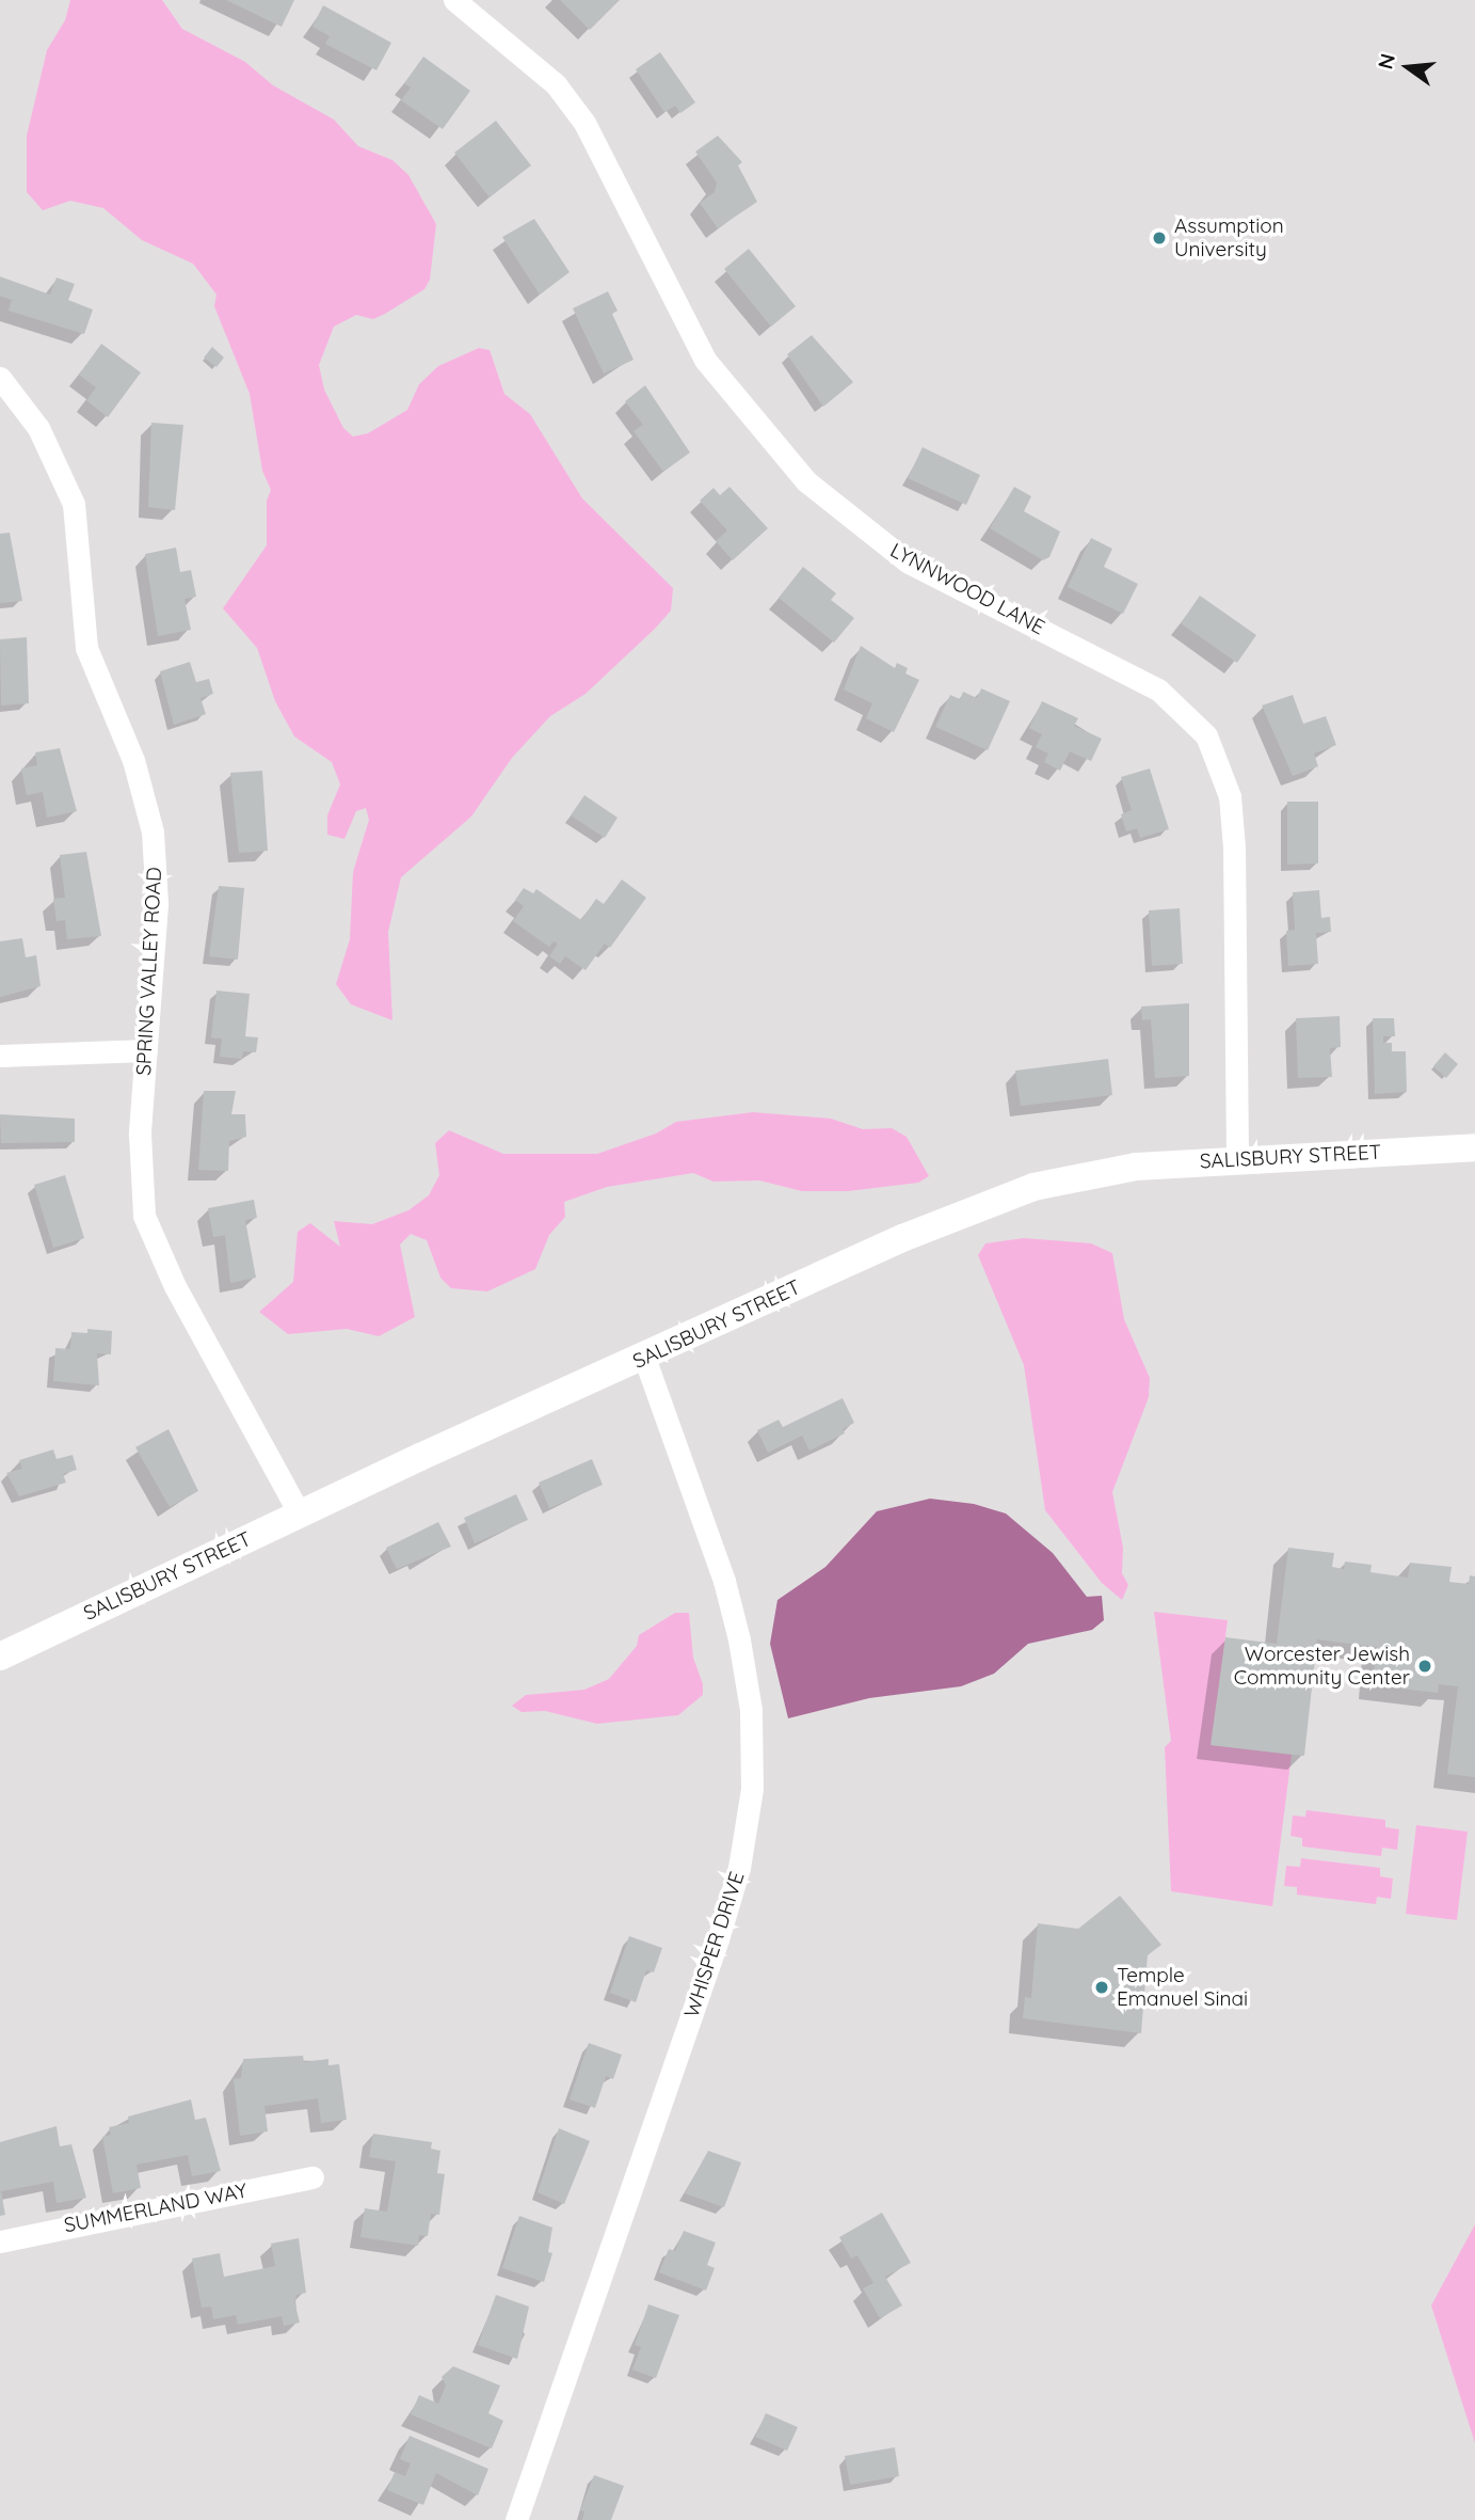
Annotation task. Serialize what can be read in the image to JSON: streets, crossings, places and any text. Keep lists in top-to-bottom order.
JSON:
{
  "streets": {
    "main road": ["SALISBURY STREET"],
    "street": [
      "LYNNWOOD LANE",
      "SPRING VALLEY ROAD",
      "WHISPER DRIVE",
      "SUMMERLAND WAY"
    ]
  },
  "crossings": [
    ["LYNNWOOD LANE", "SALISBURY STREET"],
    ["SPRING VALLEY ROAD", "SALISBURY STREET"],
    ["SALISBURY STREET", "WHISPER DRIVE"]
  ],
  "places": ["Assumption University", "Worcester Jewish Community Center", "Temple Emanuel Sinai"],
  "north": "left"
}
